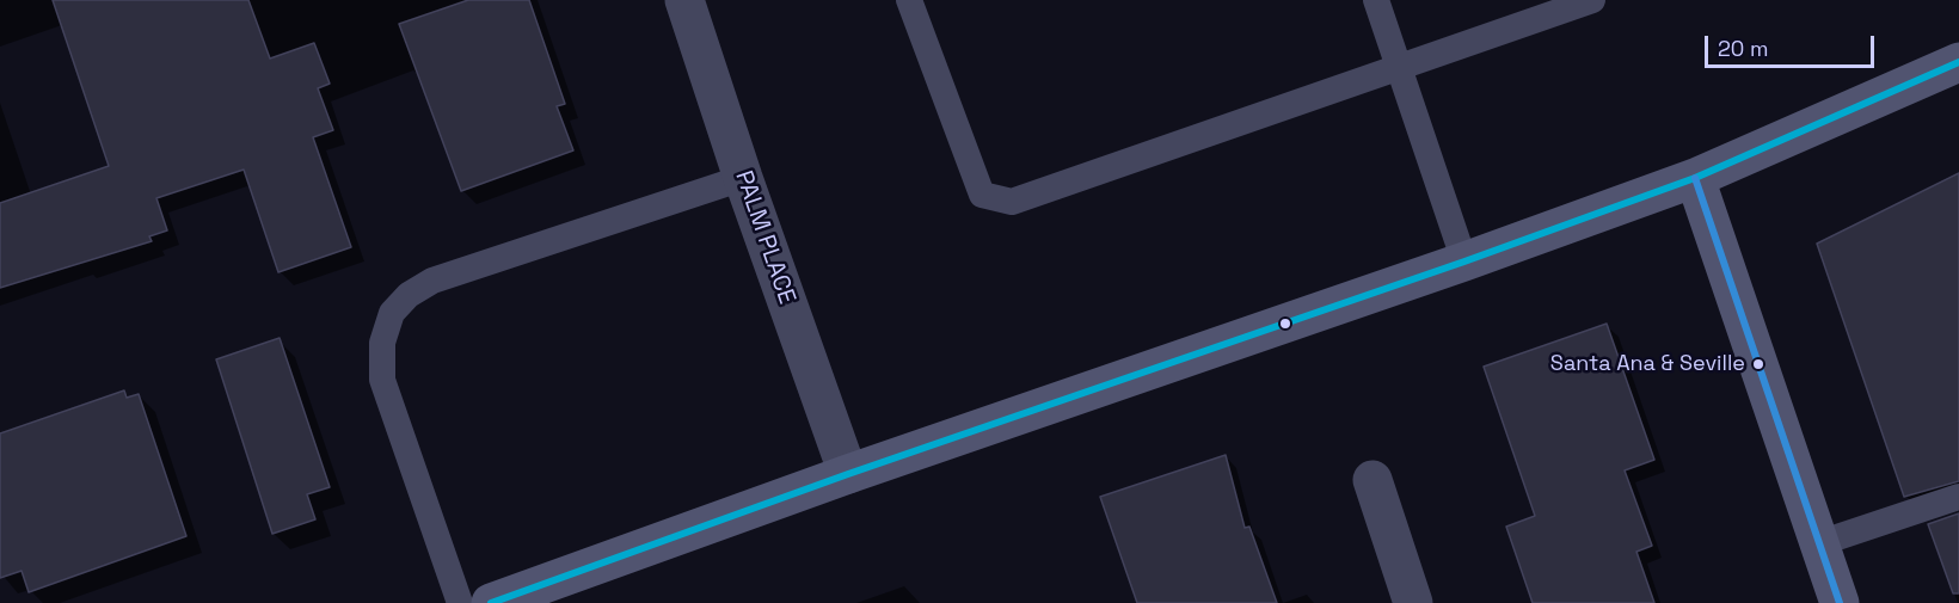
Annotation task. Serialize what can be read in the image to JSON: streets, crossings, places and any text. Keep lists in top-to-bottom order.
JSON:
{
  "streets": {
    "street": ["PALM PLACE"]
  },
  "places": ["Santa Ana & Seville"],
  "scale_bar": "20 m"
}
